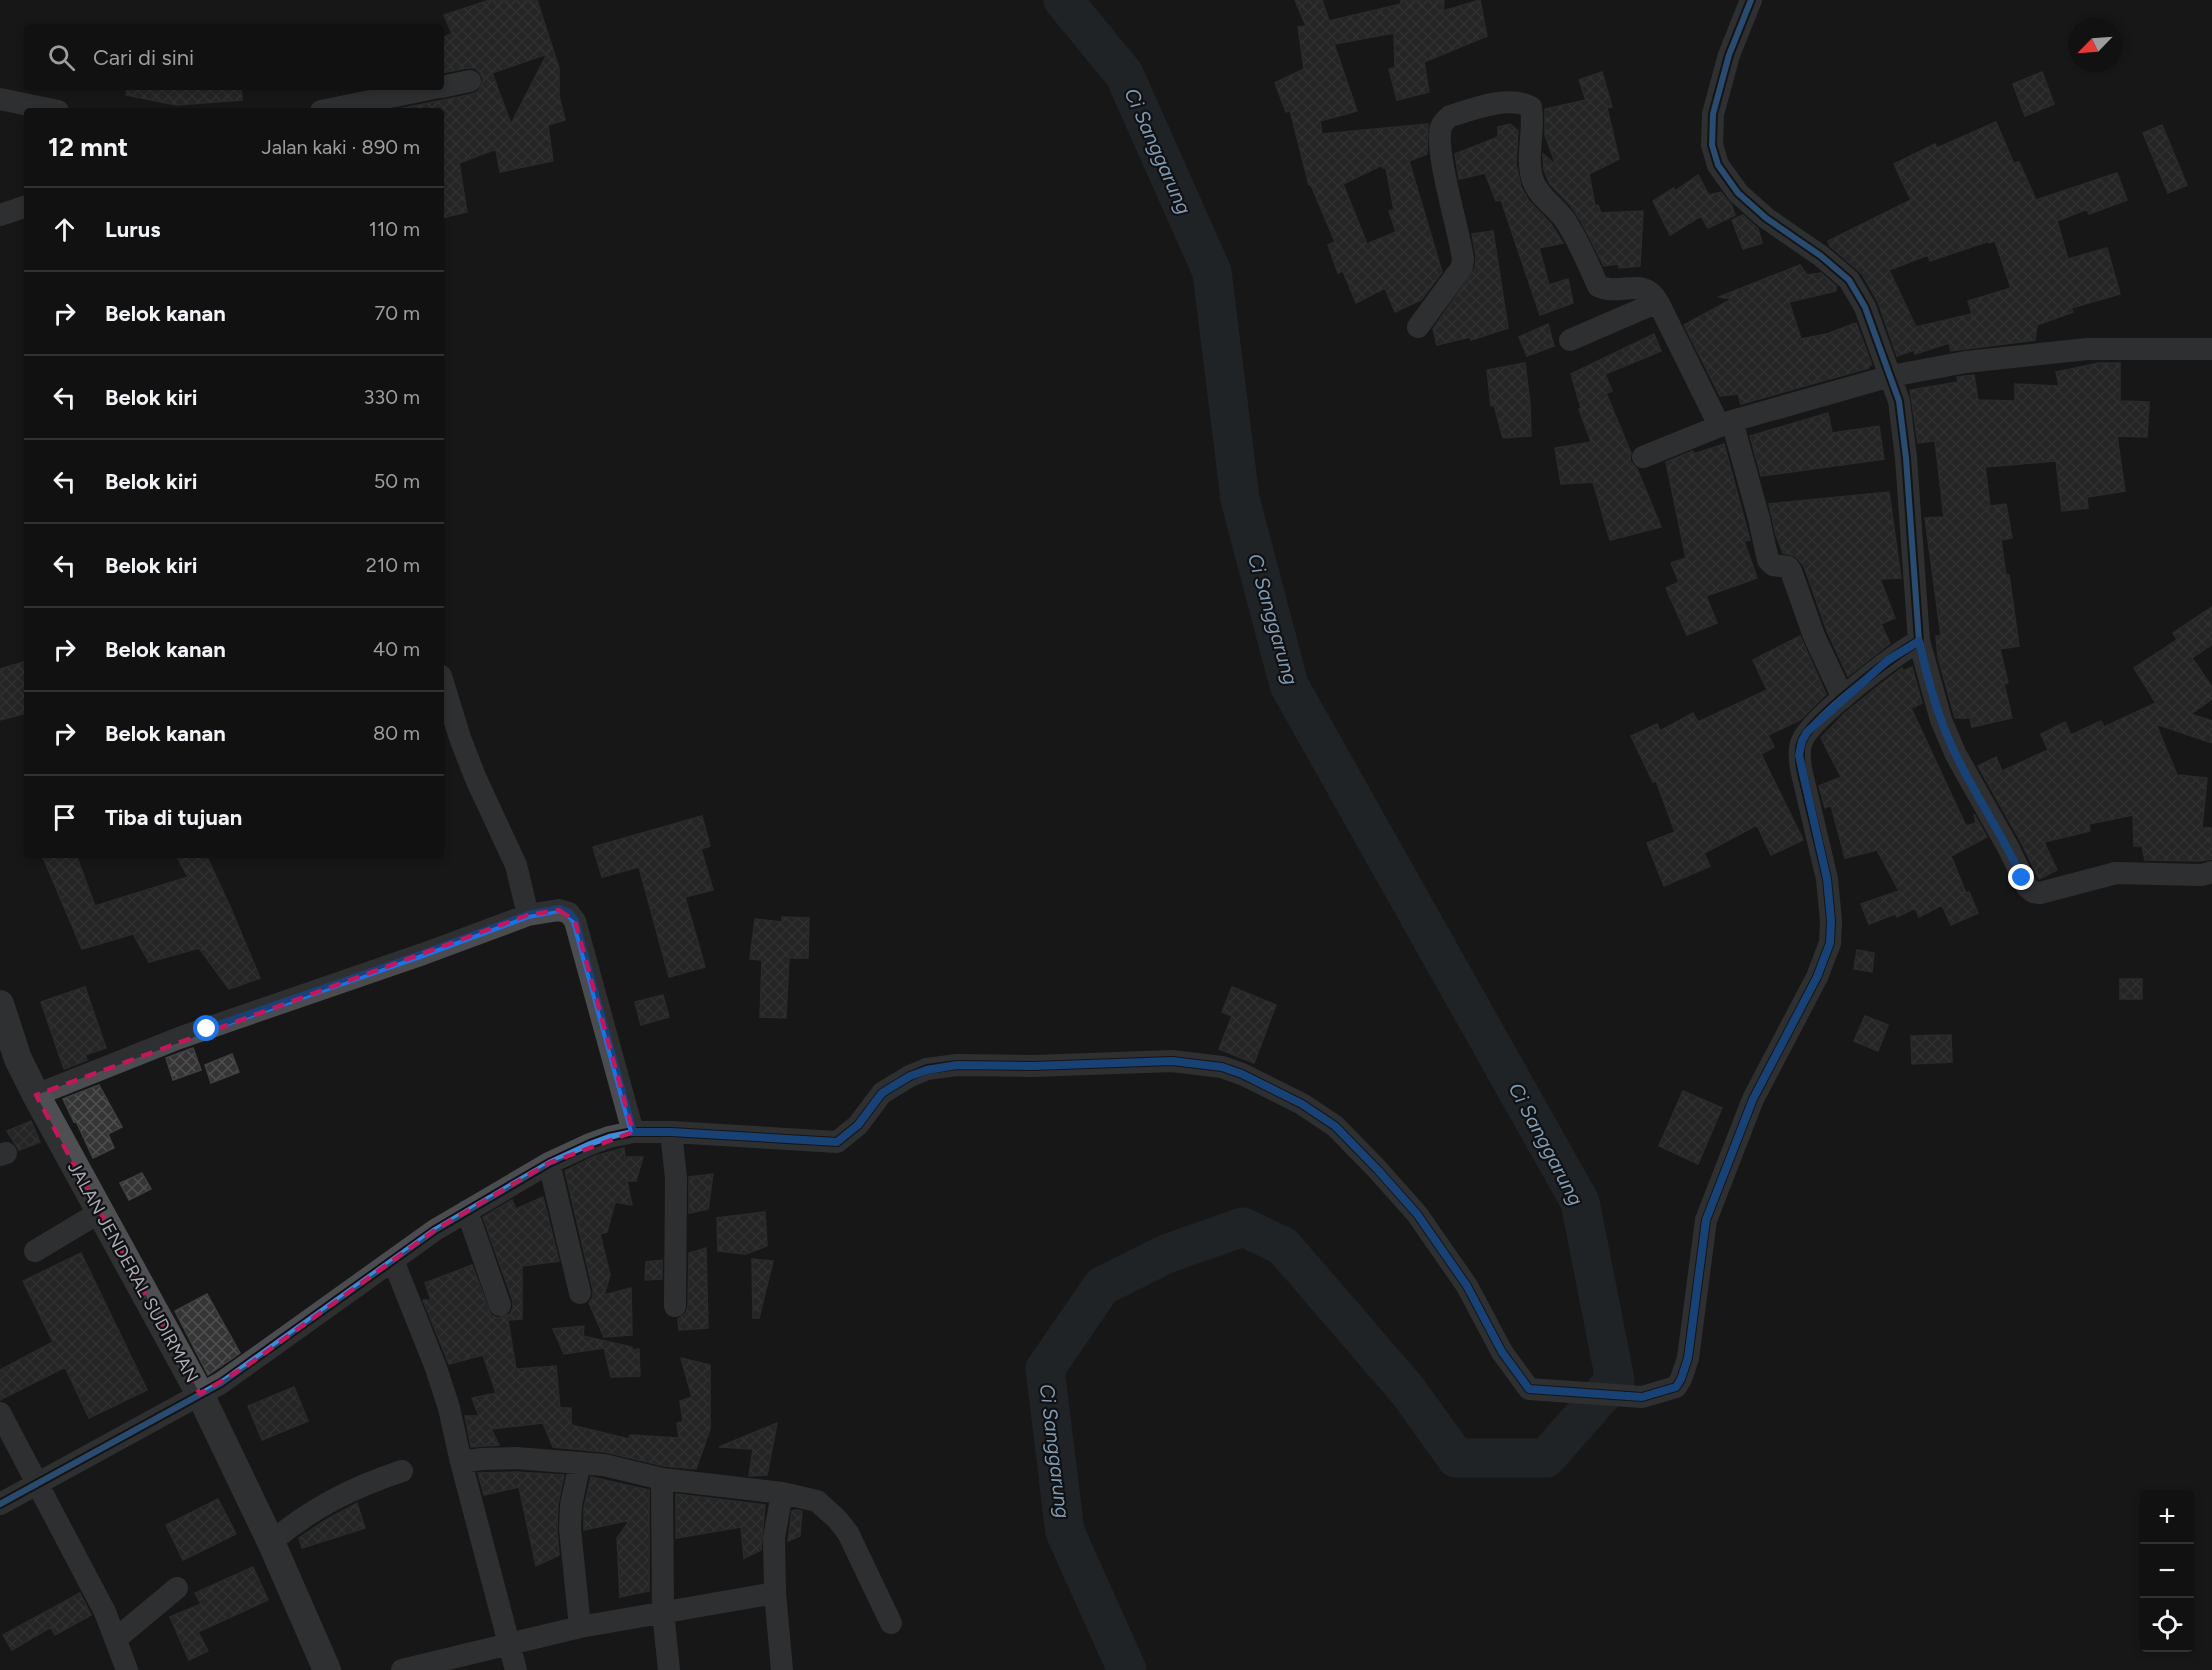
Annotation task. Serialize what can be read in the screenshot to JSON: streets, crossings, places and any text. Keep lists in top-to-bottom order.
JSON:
{
  "streets": {
    "main road": ["JALAN JENDERAL SUDIRMAN"]
  },
  "water": ["Ci Sanggarung"],
  "north": "bottom left",
  "page": {
    "search": "Cari di sini",
    "heading": ["12 mnt", "Jalan kaki · 890 m"],
    "list": [
      ["Lurus", "110 m"],
      ["Belok kanan", "70 m"],
      ["Belok kiri", "330 m"],
      ["Belok kiri", "50 m"],
      ["Belok kiri", "210 m"],
      ["Belok kanan", "40 m"],
      ["Belok kanan", "80 m"],
      "Tiba di tujuan"
    ],
    "map_buttons": ["+", "−"]
  }
}
